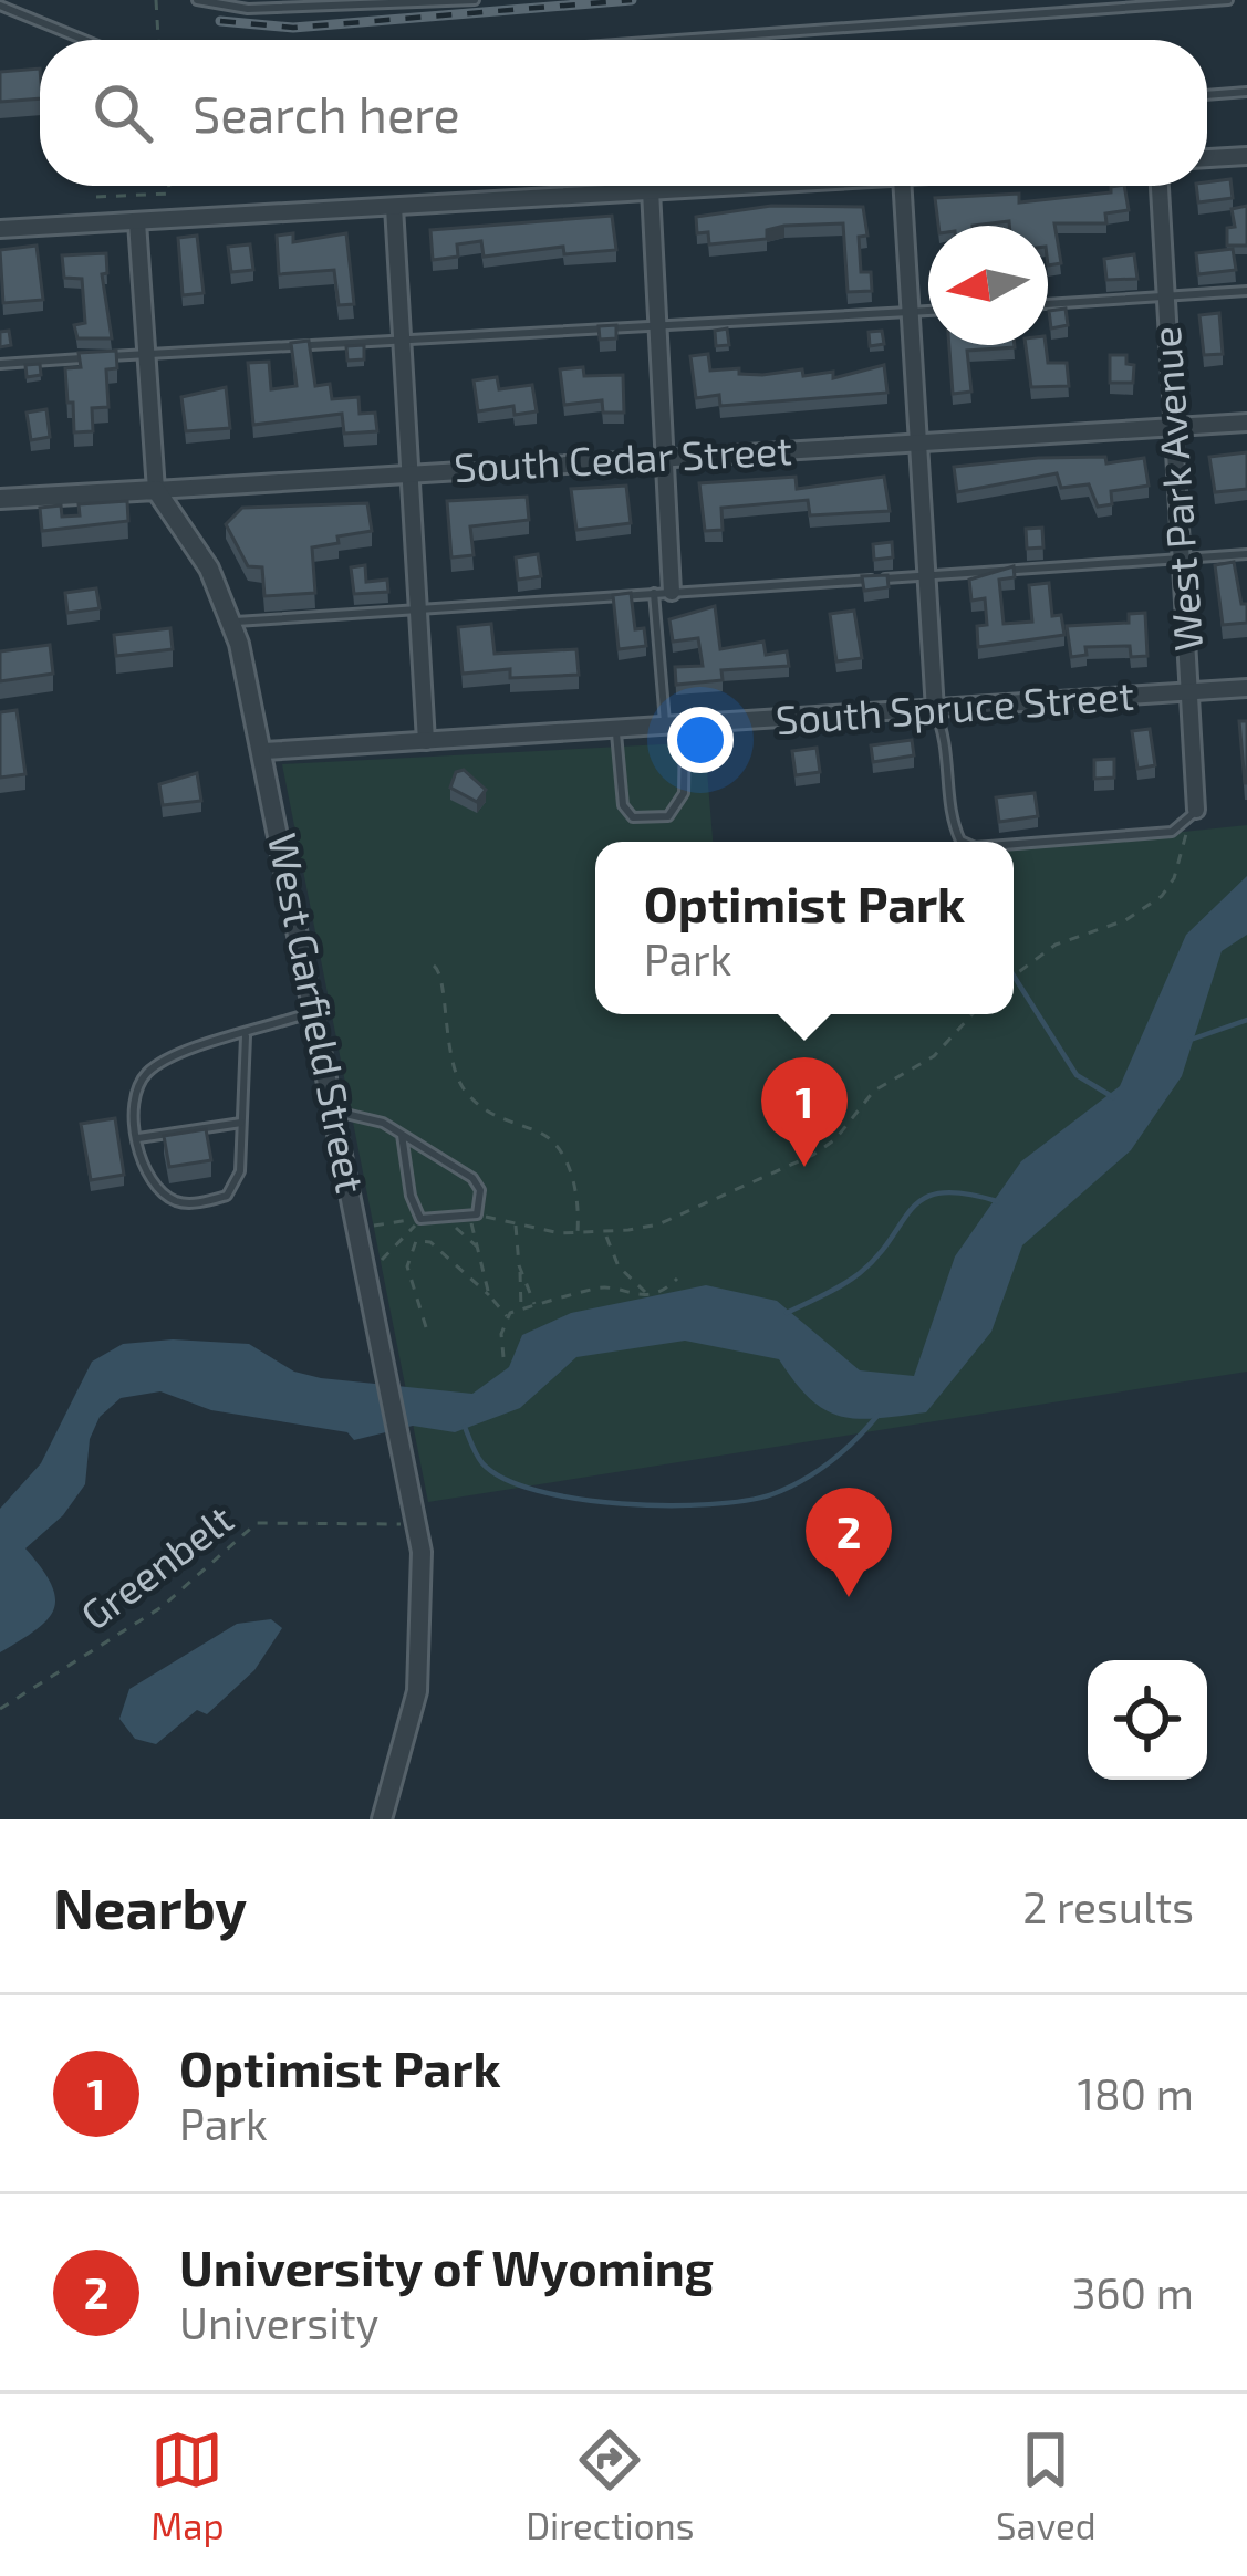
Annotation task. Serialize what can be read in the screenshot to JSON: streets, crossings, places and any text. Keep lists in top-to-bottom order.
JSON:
{
  "streets": {
    "street": [
      "South Cedar Street",
      "West Park Avenue",
      "South Spruce Street",
      "West Garfield Street"
    ],
    "path": ["Greenbelt"]
  },
  "crossings": [
    ["South Cedar Street", "West Park Avenue"],
    ["South Cedar Street", "West Garfield Street"],
    ["West Park Avenue", "South Spruce Street"],
    ["South Spruce Street", "West Garfield Street"]
  ],
  "north": "left",
  "page": {
    "search": "Search here",
    "popup": ["Optimist Park", "Park"],
    "pins": ["1", "2"],
    "heading": ["Nearby", "2 results"],
    "list": [
      {
        "mark": "1",
        "name": "Optimist Park",
        "note": "Park",
        "value": "180 m"
      },
      {
        "mark": "2",
        "name": "University of Wyoming",
        "note": "University",
        "value": "360 m"
      }
    ],
    "nav": ["Map", "Directions", "Saved"]
  }
}
